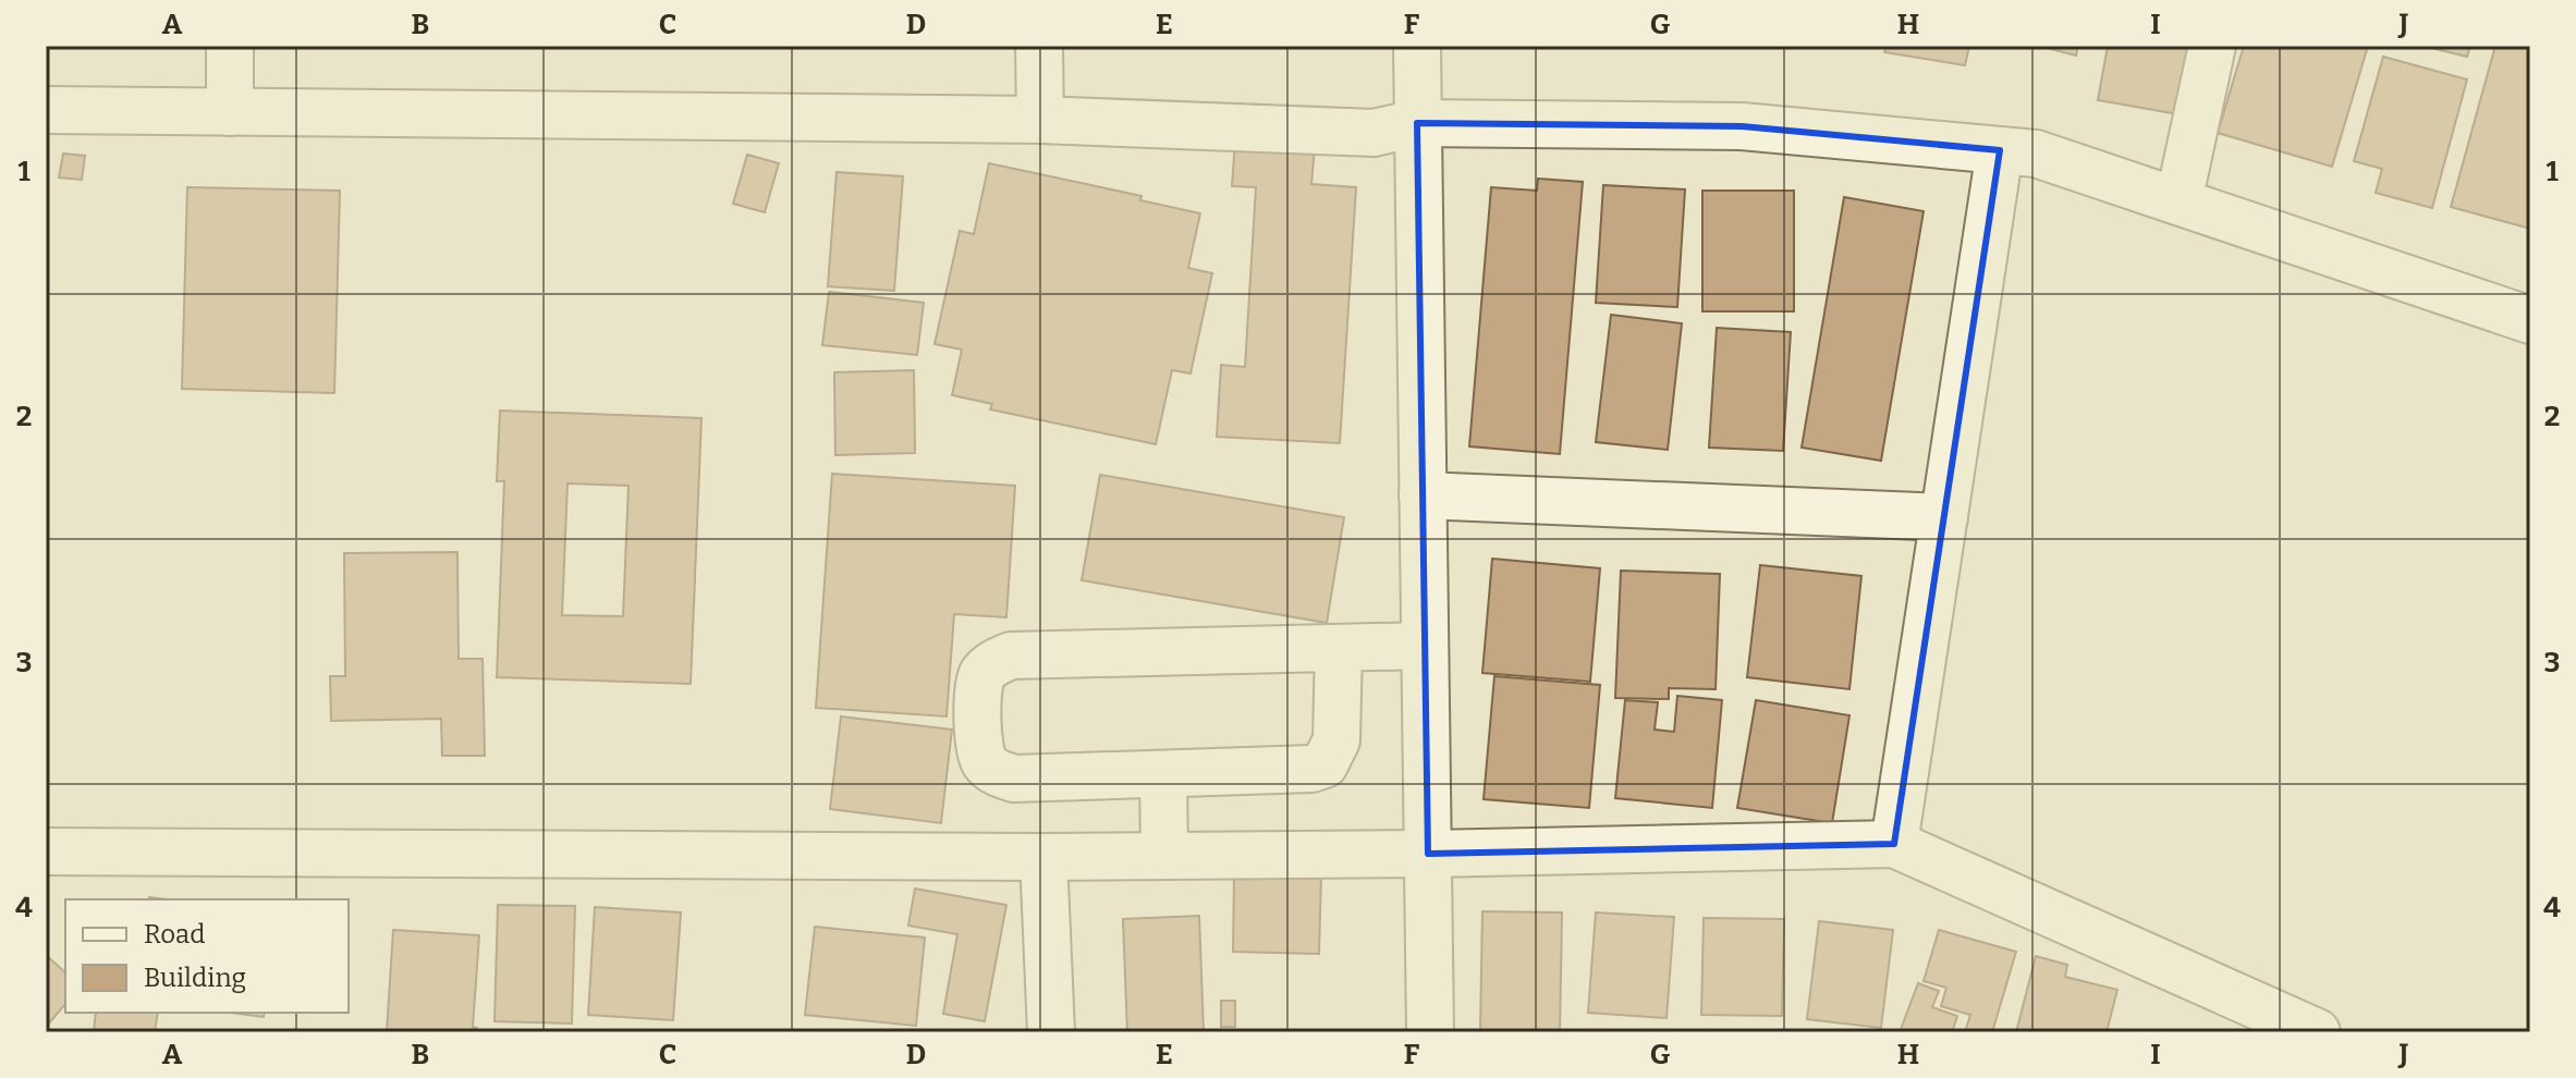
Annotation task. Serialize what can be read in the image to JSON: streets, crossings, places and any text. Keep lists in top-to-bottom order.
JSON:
{
  "legend": ["Road", "Building"],
  "grid": {
    "columns": [
      "A",
      "B",
      "C",
      "D",
      "E",
      "F",
      "G",
      "H",
      "I",
      "J"
    ],
    "rows": [
      "1",
      "2",
      "3",
      "4"
    ]
  }
}
